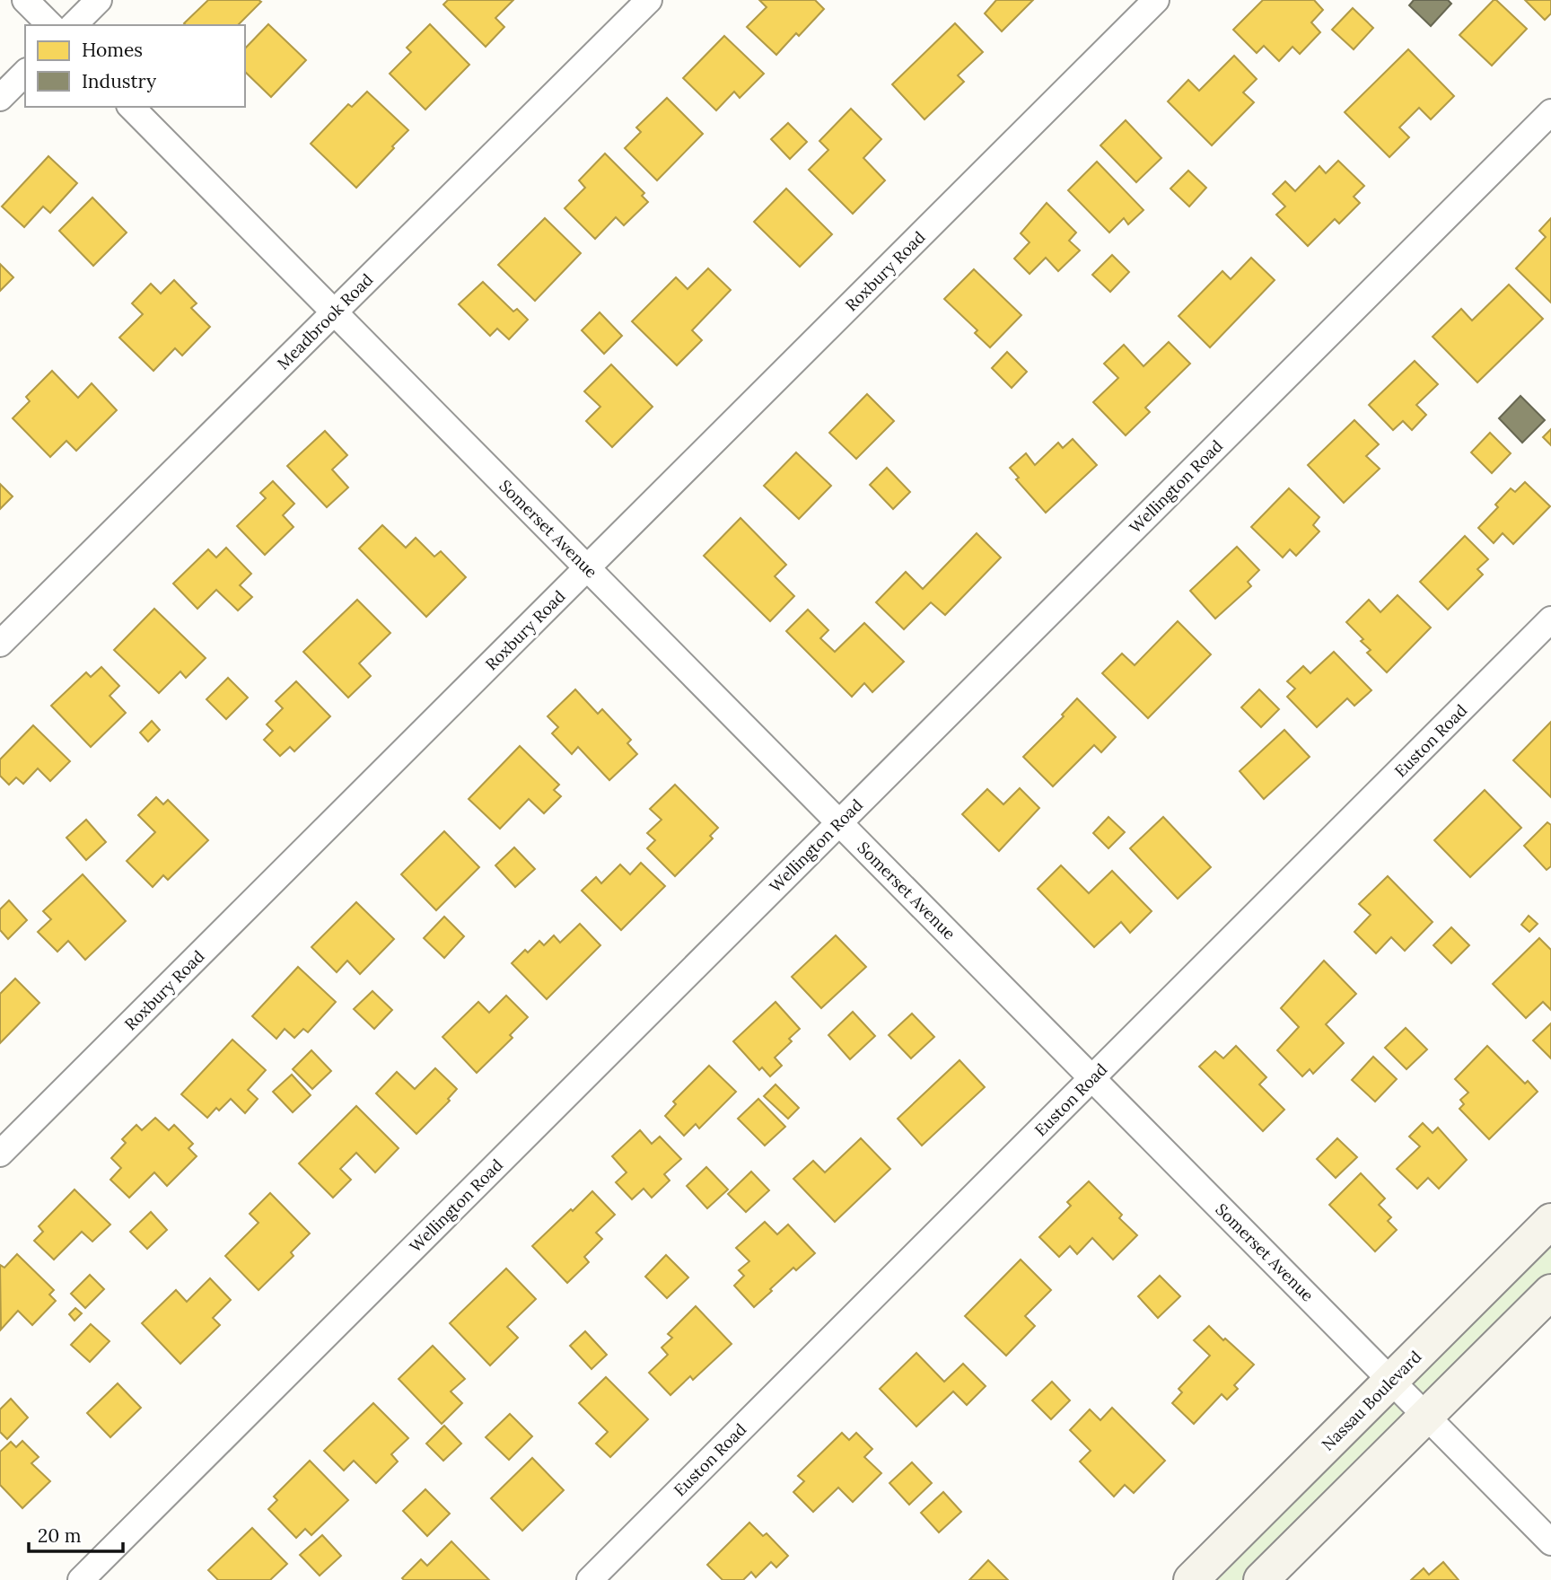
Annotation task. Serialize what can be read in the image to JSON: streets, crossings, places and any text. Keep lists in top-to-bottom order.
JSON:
{
  "streets": {
    "main road": ["Nassau Boulevard"],
    "street": [
      "Roxbury Road",
      "Meadbrook Road",
      "Wellington Road",
      "Somerset Avenue",
      "Euston Road"
    ]
  },
  "crossings": [
    ["Roxbury Road", "Somerset Avenue"],
    ["Meadbrook Road", "Somerset Avenue"],
    ["Wellington Road", "Somerset Avenue"],
    ["Somerset Avenue", "Euston Road"],
    ["Somerset Avenue", "Nassau Boulevard"]
  ],
  "legend": ["Homes", "Industry"],
  "scale_bar": "20 m"
}
